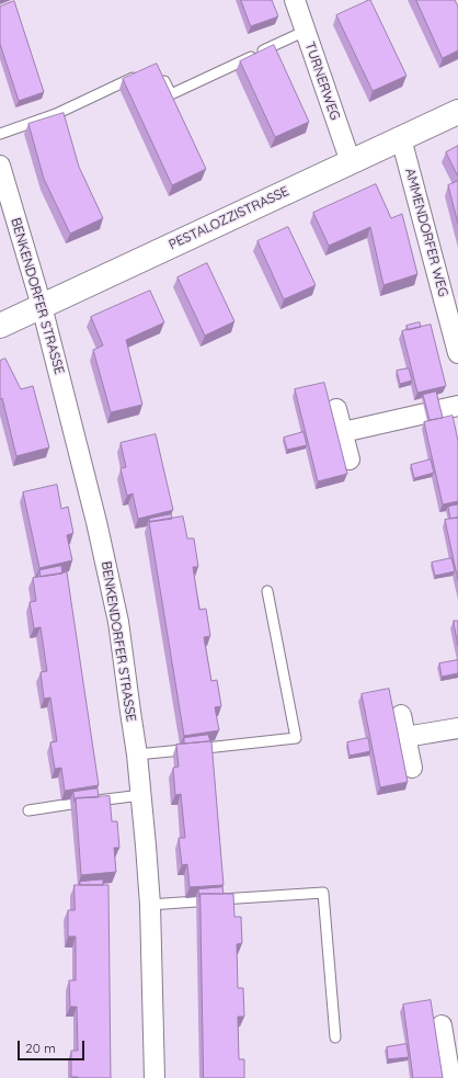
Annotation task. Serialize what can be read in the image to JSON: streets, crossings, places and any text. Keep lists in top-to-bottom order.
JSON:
{
  "streets": {
    "street": [
      "TURNERWEG",
      "PESTALOZZISTRASSE",
      "AMMENDORFER WEG",
      "BENKENDORFER STRASSE"
    ]
  },
  "crossings": [
    ["TURNERWEG", "PESTALOZZISTRASSE"],
    ["PESTALOZZISTRASSE", "AMMENDORFER WEG"],
    ["PESTALOZZISTRASSE", "BENKENDORFER STRASSE"]
  ],
  "scale_bar": "20 m"
}
